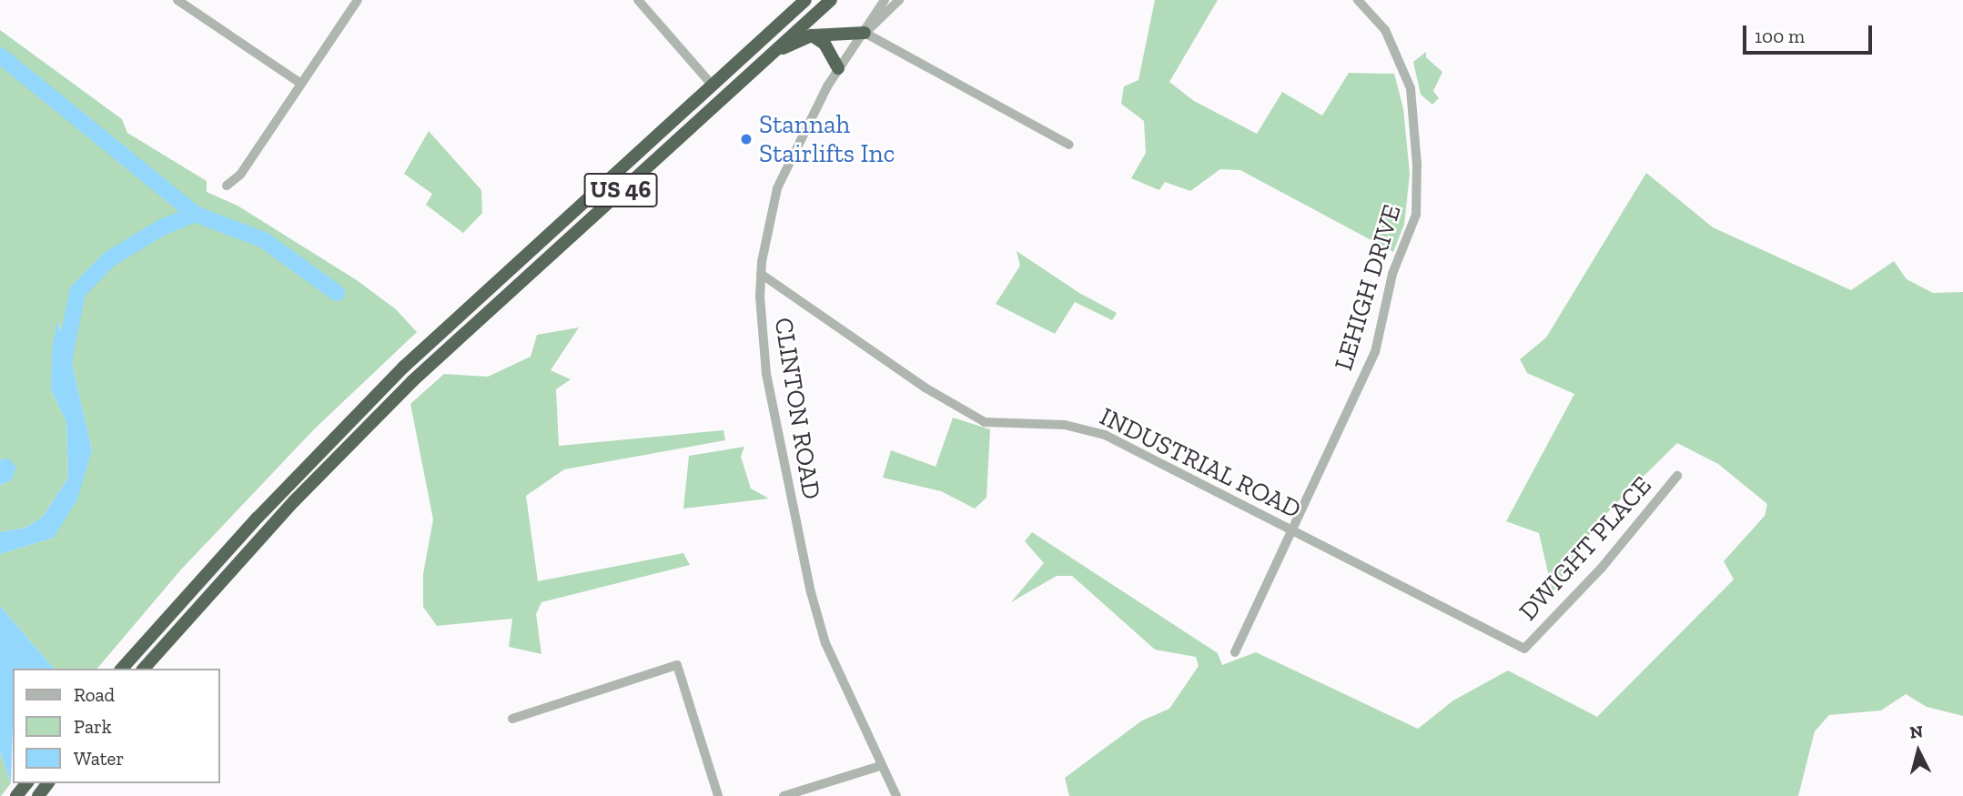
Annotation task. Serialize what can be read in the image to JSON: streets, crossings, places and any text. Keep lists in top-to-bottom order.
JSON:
{
  "streets": {
    "highway": ["US 46"],
    "street": [
      "LEHIGH DRIVE",
      "CLINTON ROAD",
      "INDUSTRIAL ROAD",
      "DWIGHT PLACE"
    ]
  },
  "crossings": [
    ["LEHIGH DRIVE", "INDUSTRIAL ROAD"],
    ["CLINTON ROAD", "INDUSTRIAL ROAD"],
    ["INDUSTRIAL ROAD", "DWIGHT PLACE"]
  ],
  "places": ["Stannah Stairlifts Inc"],
  "legend": ["Road", "Park", "Water"],
  "scale_bar": "100 m",
  "north": "top"
}
